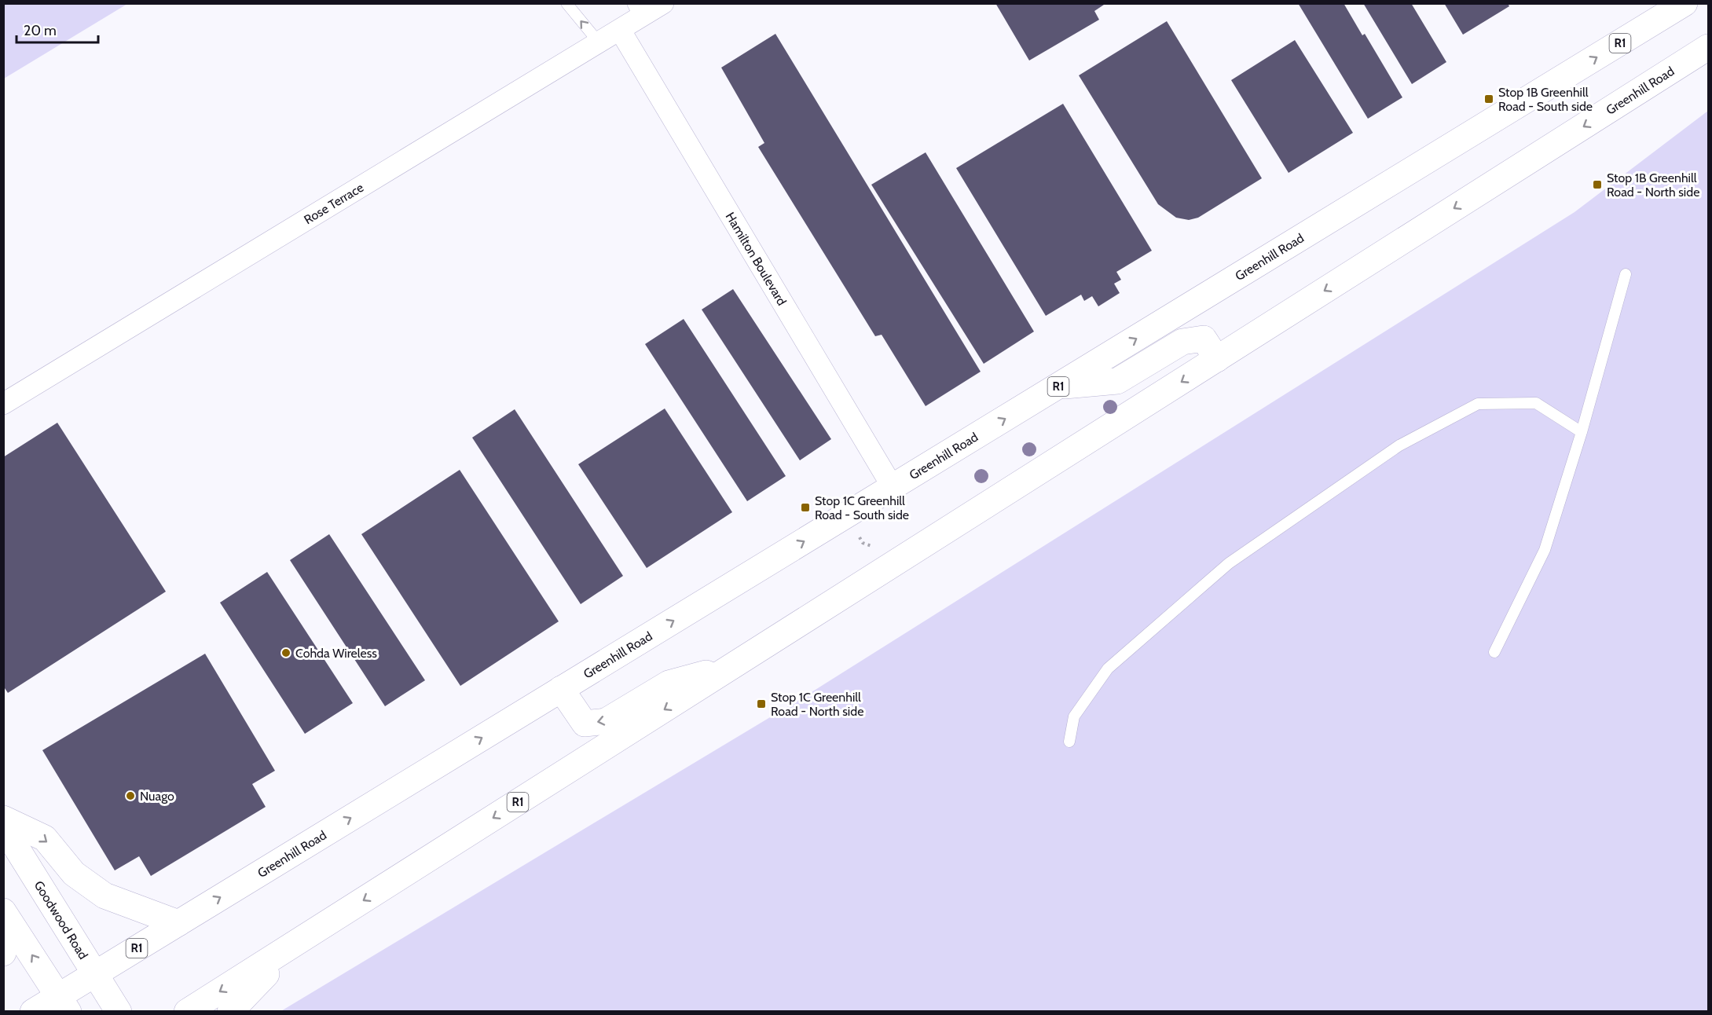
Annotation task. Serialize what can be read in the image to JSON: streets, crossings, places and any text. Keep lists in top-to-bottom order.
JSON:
{
  "streets": {
    "main road": ["R1", "Greenhill Road", "Goodwood Road"],
    "street": ["Rose Terrace", "Hamilton Boulevard"]
  },
  "crossings": [
    ["Greenhill Road", "Hamilton Boulevard"],
    ["Greenhill Road", "Goodwood Road"],
    ["Rose Terrace", "Hamilton Boulevard"]
  ],
  "places": {
    "transit": [
      "Stop 1B Greenhill Road - South side",
      "Stop 1B Greenhill Road - North side",
      "Stop 1C Greenhill Road - South side",
      "Stop 1C Greenhill Road - North side"
    ],
    "other": ["Cohda Wireless", "Nuago"]
  },
  "scale_bar": "20 m"
}
